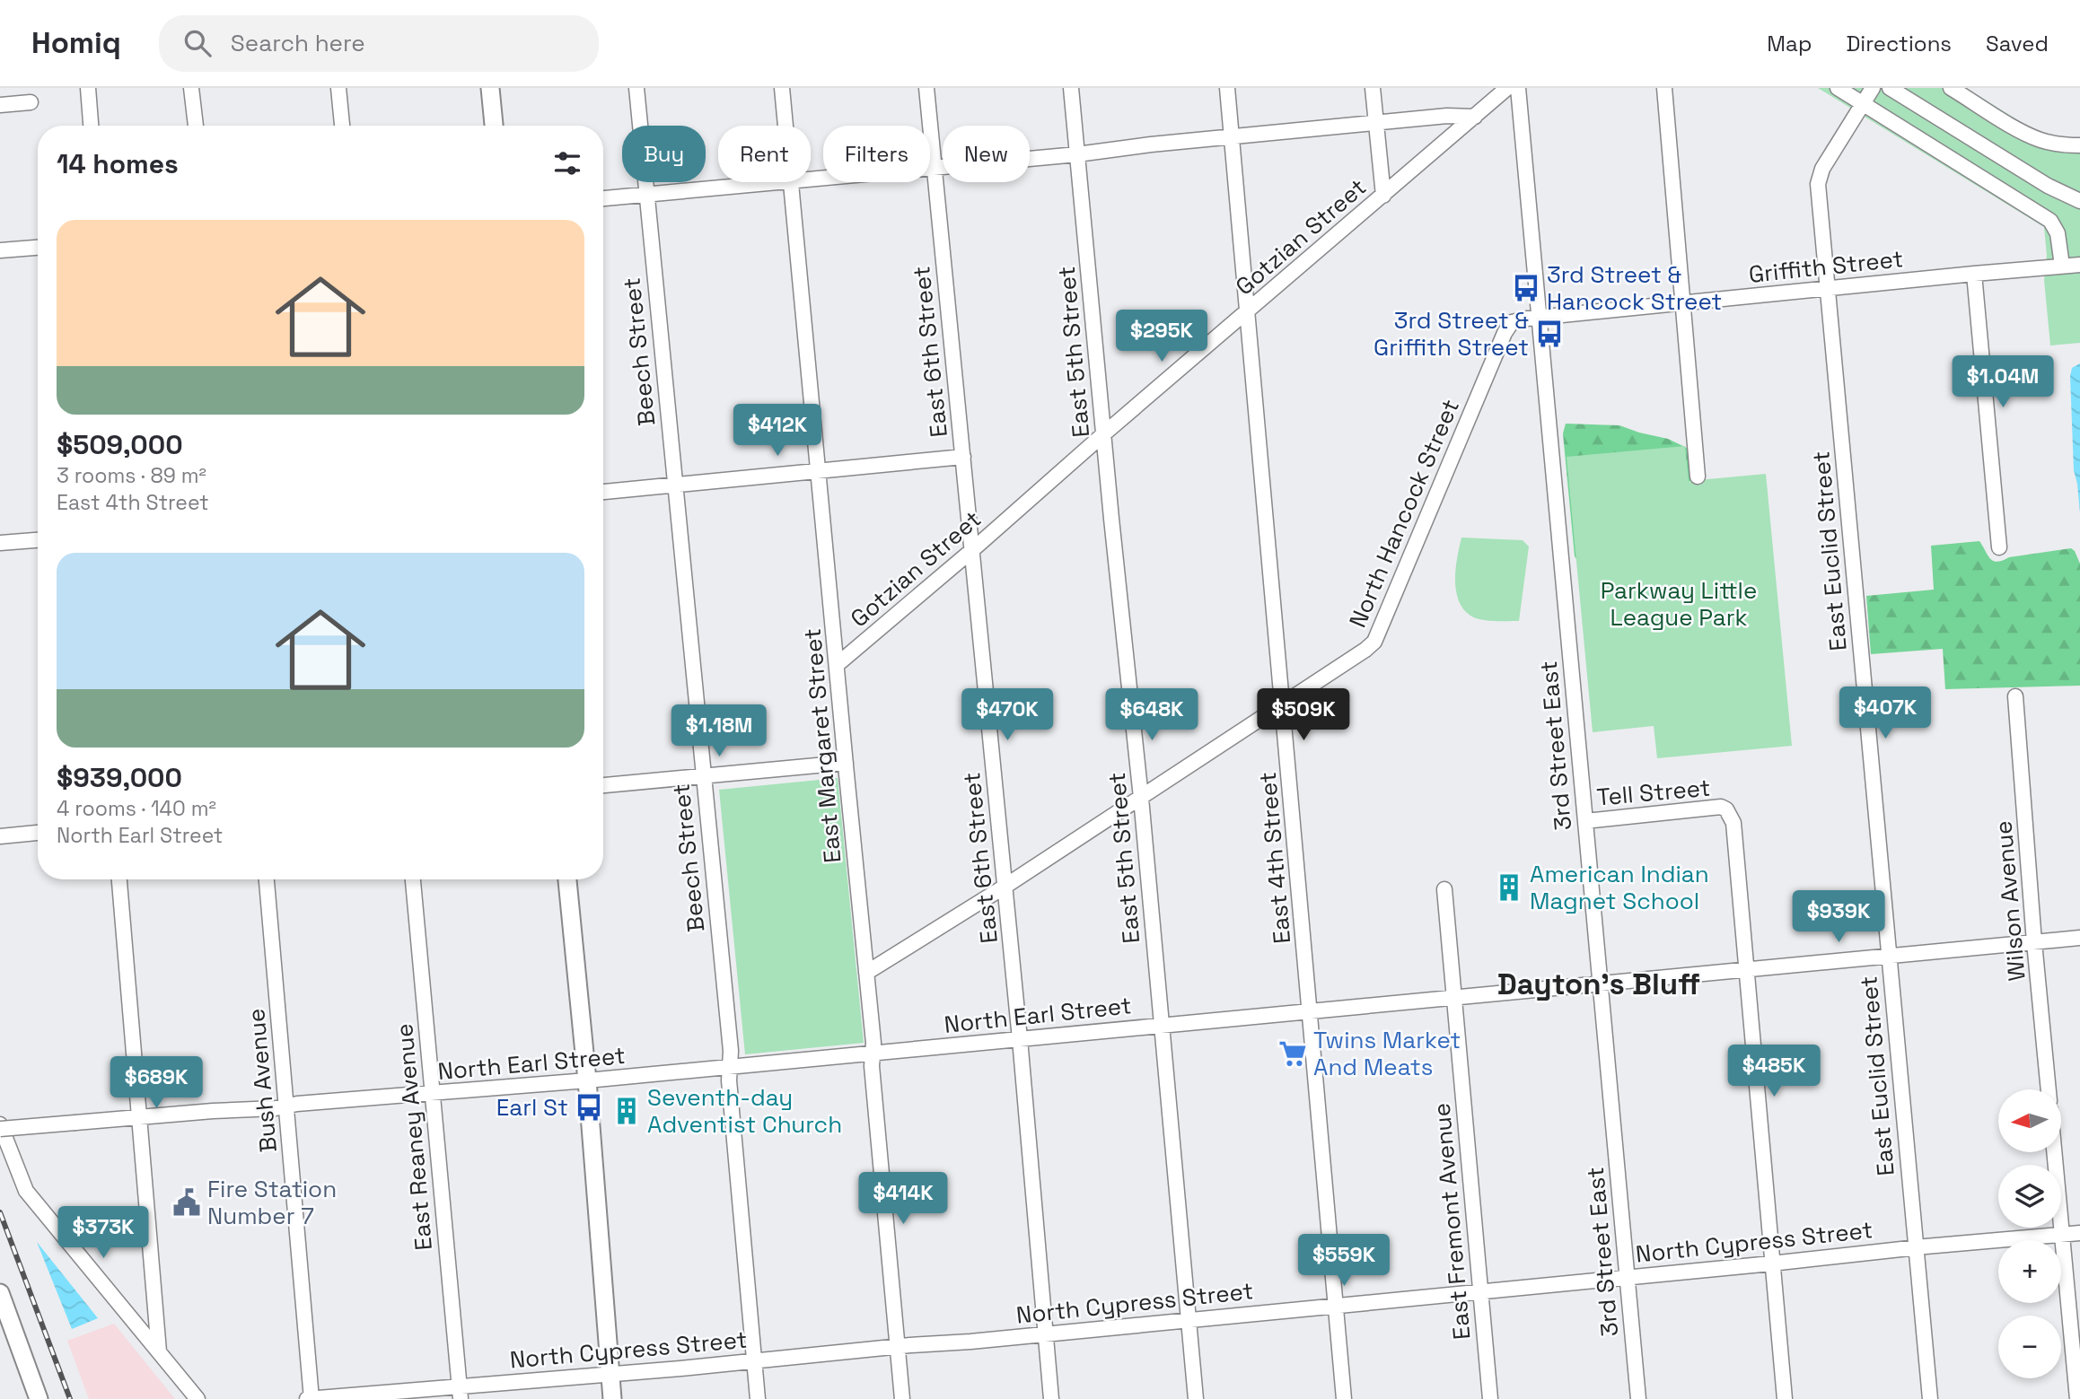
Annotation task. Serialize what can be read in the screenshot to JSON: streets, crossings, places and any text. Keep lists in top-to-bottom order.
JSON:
{
  "streets": {
    "street": [
      "Gotzian Street",
      "Griffith Street",
      "Beech Street",
      "East 6th Street",
      "East 5th Street",
      "North Hancock Street",
      "East Euclid Street",
      "East Margaret Street",
      "3rd Street East",
      "Tell Street",
      "East 4th Street",
      "Wilson Avenue",
      "North Earl Street",
      "Bush Avenue",
      "East Reaney Avenue",
      "East Fremont Avenue",
      "North Cypress Street"
    ]
  },
  "crossings": [
    ["Gotzian Street", "East 6th Street"],
    ["Gotzian Street", "East 5th Street"],
    ["Gotzian Street", "East Margaret Street"],
    ["Gotzian Street", "East 4th Street"],
    ["Griffith Street", "North Hancock Street"],
    ["Griffith Street", "East Euclid Street"],
    ["Griffith Street", "3rd Street East"],
    ["Beech Street", "North Earl Street"],
    ["Beech Street", "North Cypress Street"],
    ["East 6th Street", "North Hancock Street"],
    ["East 6th Street", "North Earl Street"],
    ["East 6th Street", "North Cypress Street"],
    ["East 5th Street", "North Hancock Street"],
    ["East 5th Street", "North Earl Street"],
    ["East 5th Street", "North Cypress Street"],
    ["North Hancock Street", "East Margaret Street"],
    ["North Hancock Street", "3rd Street East"],
    ["North Hancock Street", "East 4th Street"],
    ["East Euclid Street", "North Earl Street"],
    ["East Euclid Street", "North Cypress Street"],
    ["East Margaret Street", "North Earl Street"],
    ["East Margaret Street", "North Cypress Street"],
    ["3rd Street East", "Tell Street"],
    ["3rd Street East", "North Earl Street"],
    ["3rd Street East", "North Cypress Street"],
    ["Tell Street", "North Earl Street"],
    ["East 4th Street", "North Earl Street"],
    ["East 4th Street", "North Cypress Street"],
    ["Wilson Avenue", "North Earl Street"],
    ["North Earl Street", "Bush Avenue"],
    ["North Earl Street", "East Reaney Avenue"],
    ["North Earl Street", "East Fremont Avenue"],
    ["Bush Avenue", "North Cypress Street"],
    ["East Reaney Avenue", "North Cypress Street"],
    ["East Fremont Avenue", "North Cypress Street"]
  ],
  "districts": ["Dayton's Bluff"],
  "parks": ["Parkway Little League Park"],
  "places": {
    "bus stop": ["3rd Street & Hancock Street", "3rd Street & Griffith Street", "Earl St"],
    "building": ["American Indian Magnet School", "Seventh-day Adventist Church"],
    "supermarket": ["Twins Market And Meats"],
    "public building": ["Fire Station Number 7"]
  },
  "north": "left",
  "page": {
    "header": "Homiq",
    "search": "Search here",
    "nav": ["Map", "Directions", "Saved"],
    "chip": [
      "Buy",
      "Rent",
      "Filters",
      "New"
    ],
    "heading": "14 homes",
    "list": [
      {
        "name": "$509,000",
        "note": "3 rooms · 89 m² · East 4th Street"
      },
      {
        "name": "$939,000",
        "note": "4 rooms · 140 m² · North Earl Street"
      }
    ],
    "price": [
      "$295K",
      "$1.04M",
      "$412K",
      "$407K",
      "$470K",
      "$648K",
      "$509K",
      "$1.18M",
      "$939K",
      "$485K",
      "$689K",
      "$414K",
      "$373K",
      "$559K"
    ],
    "map_buttons": ["+", "−"]
  }
}
